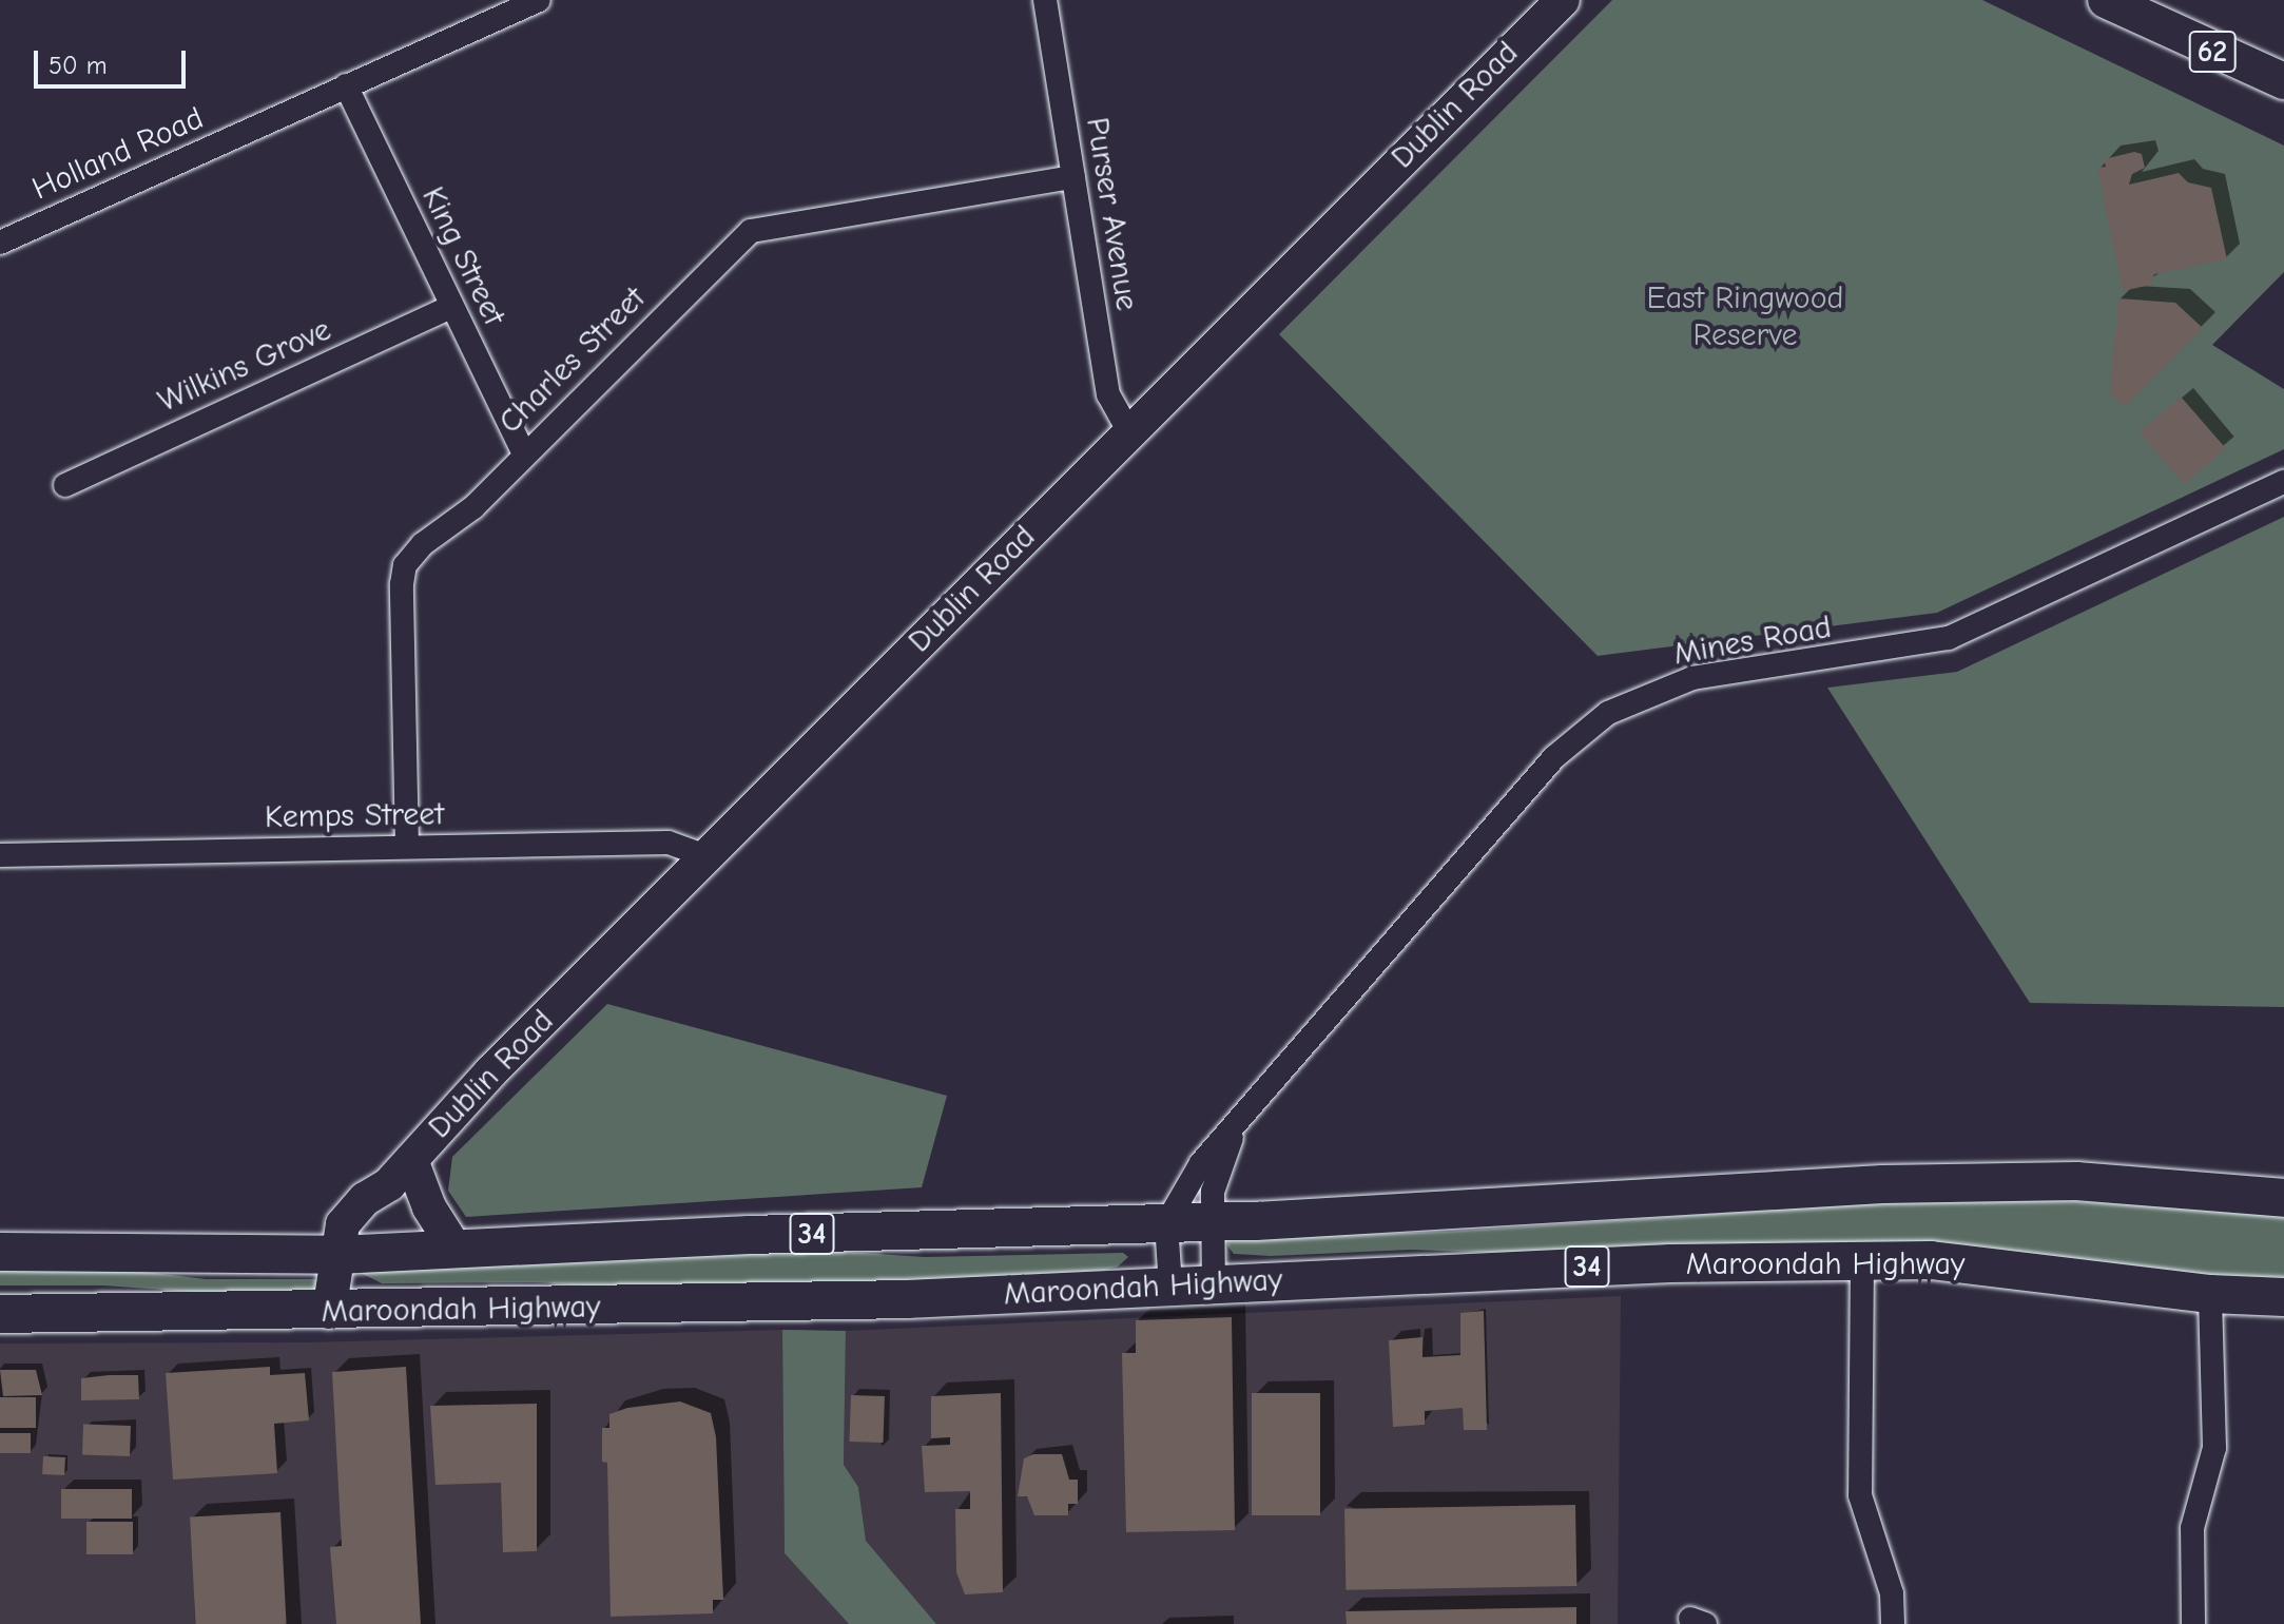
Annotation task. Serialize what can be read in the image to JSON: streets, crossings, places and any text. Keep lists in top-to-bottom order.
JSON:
{
  "streets": {
    "highway": ["34", "Maroondah Highway"],
    "main road": ["62", "Dublin Road"],
    "street": [
      "Holland Road",
      "Purser Avenue",
      "King Street",
      "Charles Street",
      "Wilkins Grove",
      "Mines Road",
      "Kemps Street"
    ]
  },
  "crossings": [
    ["Dublin Road", "Purser Avenue"],
    ["Dublin Road", "Kemps Street"],
    ["Dublin Road", "Maroondah Highway"],
    ["Holland Road", "King Street"],
    ["Purser Avenue", "Charles Street"],
    ["King Street", "Charles Street"],
    ["King Street", "Wilkins Grove"],
    ["Charles Street", "Kemps Street"],
    ["Mines Road", "Maroondah Highway"]
  ],
  "parks": ["East Ringwood Reserve"],
  "scale_bar": "50 m"
}
